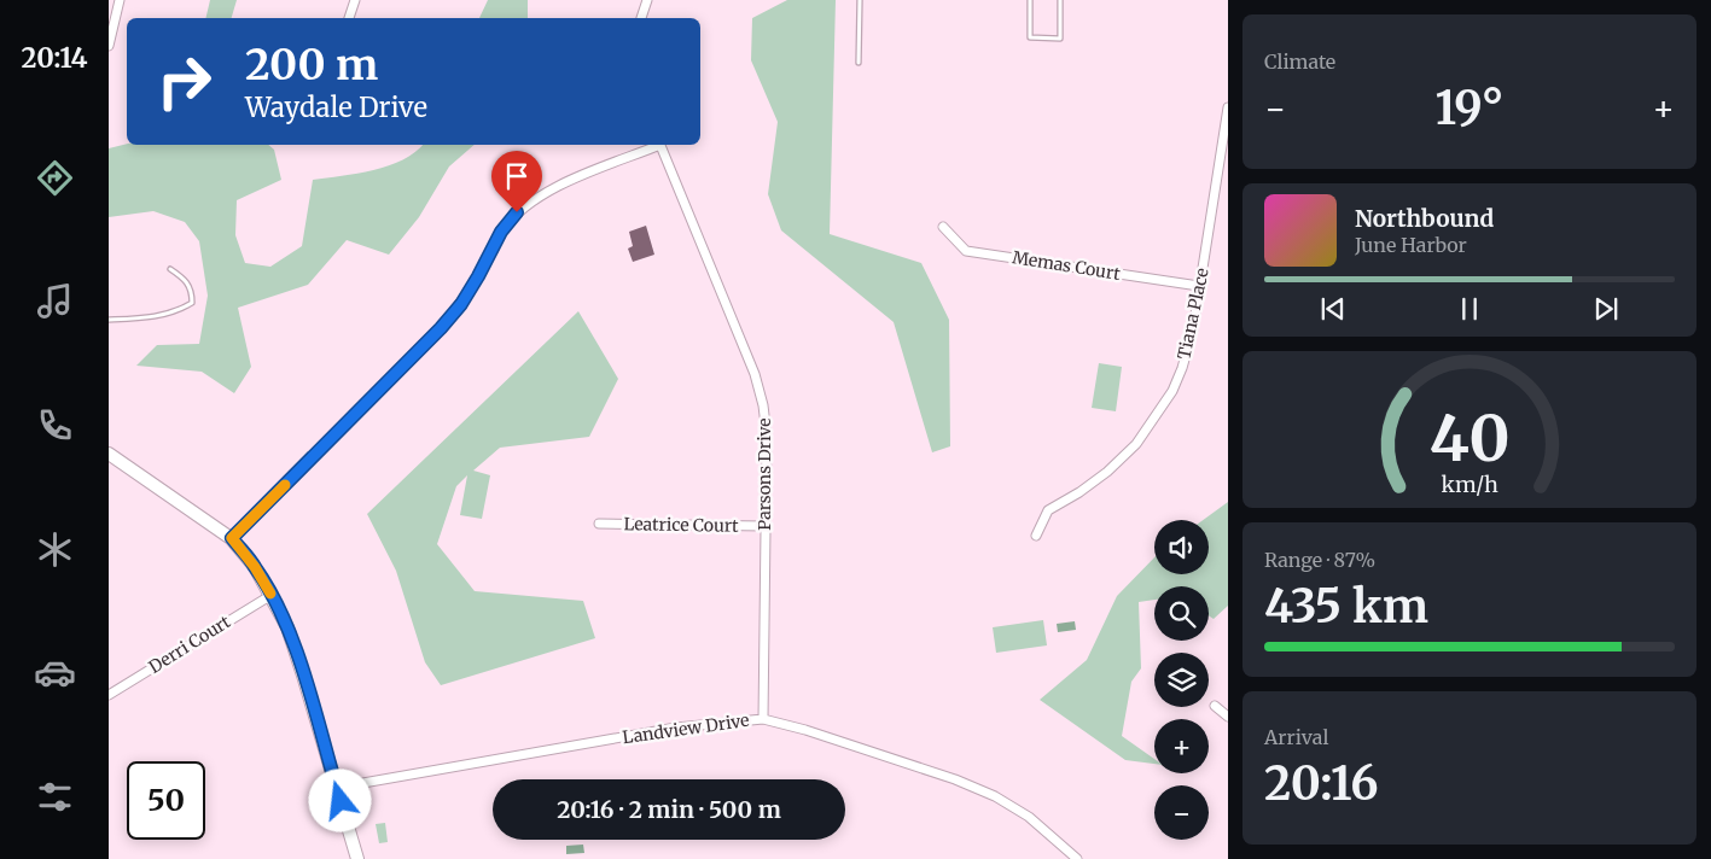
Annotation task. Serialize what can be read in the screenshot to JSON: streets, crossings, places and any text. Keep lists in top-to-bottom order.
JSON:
{
  "streets": {
    "street": [
      "Memas Court",
      "Tiana Place",
      "Parsons Drive",
      "Leatrice Court",
      "Derri Court",
      "Landview Drive"
    ]
  },
  "crossings": [
    ["Memas Court", "Tiana Place"],
    ["Parsons Drive", "Leatrice Court"],
    ["Parsons Drive", "Landview Drive"]
  ],
  "page": {
    "tabs": "20:14",
    "tile": [
      "Climate",
      ["Range · 87%", "435 km"],
      ["Arrival", "20:16"]
    ],
    "turn": ["200 m", "Waydale Drive"],
    "heat": ["−", "19°", "+"],
    "song": ["Northbound", "June Harbor"],
    "map_buttons": ["+", "−"],
    "limit": "50",
    "trip": "20:16 · 2 min · 500 m",
    "gauge": ["40", "km/h"]
  }
}
